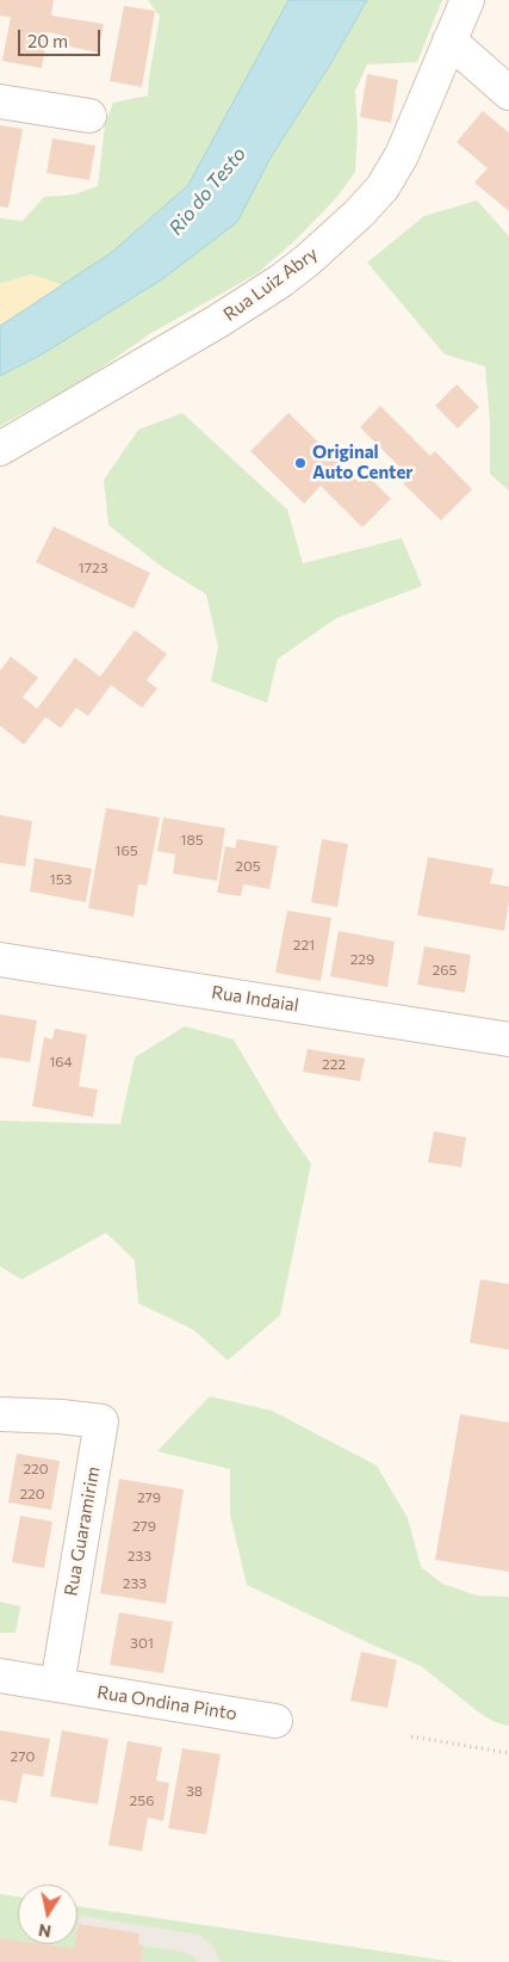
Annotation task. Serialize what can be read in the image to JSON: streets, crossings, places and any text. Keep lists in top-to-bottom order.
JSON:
{
  "streets": {
    "street": [
      "Rua Luiz Abry",
      "Rua Indaial",
      "Rua Guaramirim",
      "Rua Ondina Pinto"
    ]
  },
  "crossings": [
    ["Rua Guaramirim", "Rua Ondina Pinto"]
  ],
  "water": ["Rio do Testo"],
  "places": ["Original Auto Center"],
  "house_numbers": [
    "1723",
    "185",
    "165",
    "205",
    "153",
    "221",
    "229",
    "265",
    "164",
    "222",
    "220",
    "220",
    "279",
    "279",
    "233",
    "233",
    "301",
    "270",
    "38",
    "256"
  ],
  "scale_bar": "20 m",
  "north": "bottom"
}
